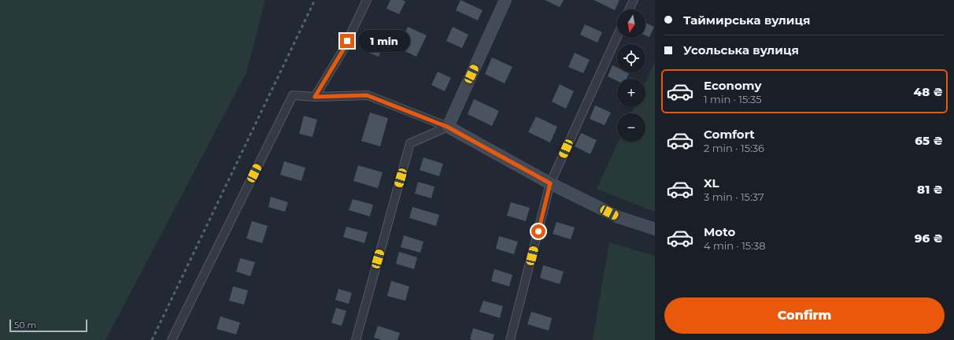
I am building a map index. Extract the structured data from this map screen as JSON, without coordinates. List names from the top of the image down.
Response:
{
  "scale_bar": "50 m",
  "north": "bottom",
  "page": {
    "banner": ["Таймирська вулиця", "Усольська вулиця"],
    "map_buttons": ["+", "−"],
    "bubble": "1 min",
    "list": [
      {
        "name": "Economy",
        "note": "1 min · 15:35",
        "value": "48 ₴"
      },
      {
        "name": "Comfort",
        "note": "2 min · 15:36",
        "value": "65 ₴"
      },
      {
        "name": "XL",
        "note": "3 min · 15:37",
        "value": "81 ₴"
      },
      {
        "name": "Moto",
        "note": "4 min · 15:38",
        "value": "96 ₴"
      }
    ],
    "buttons": "Confirm",
    "scale": "50 m"
  }
}
